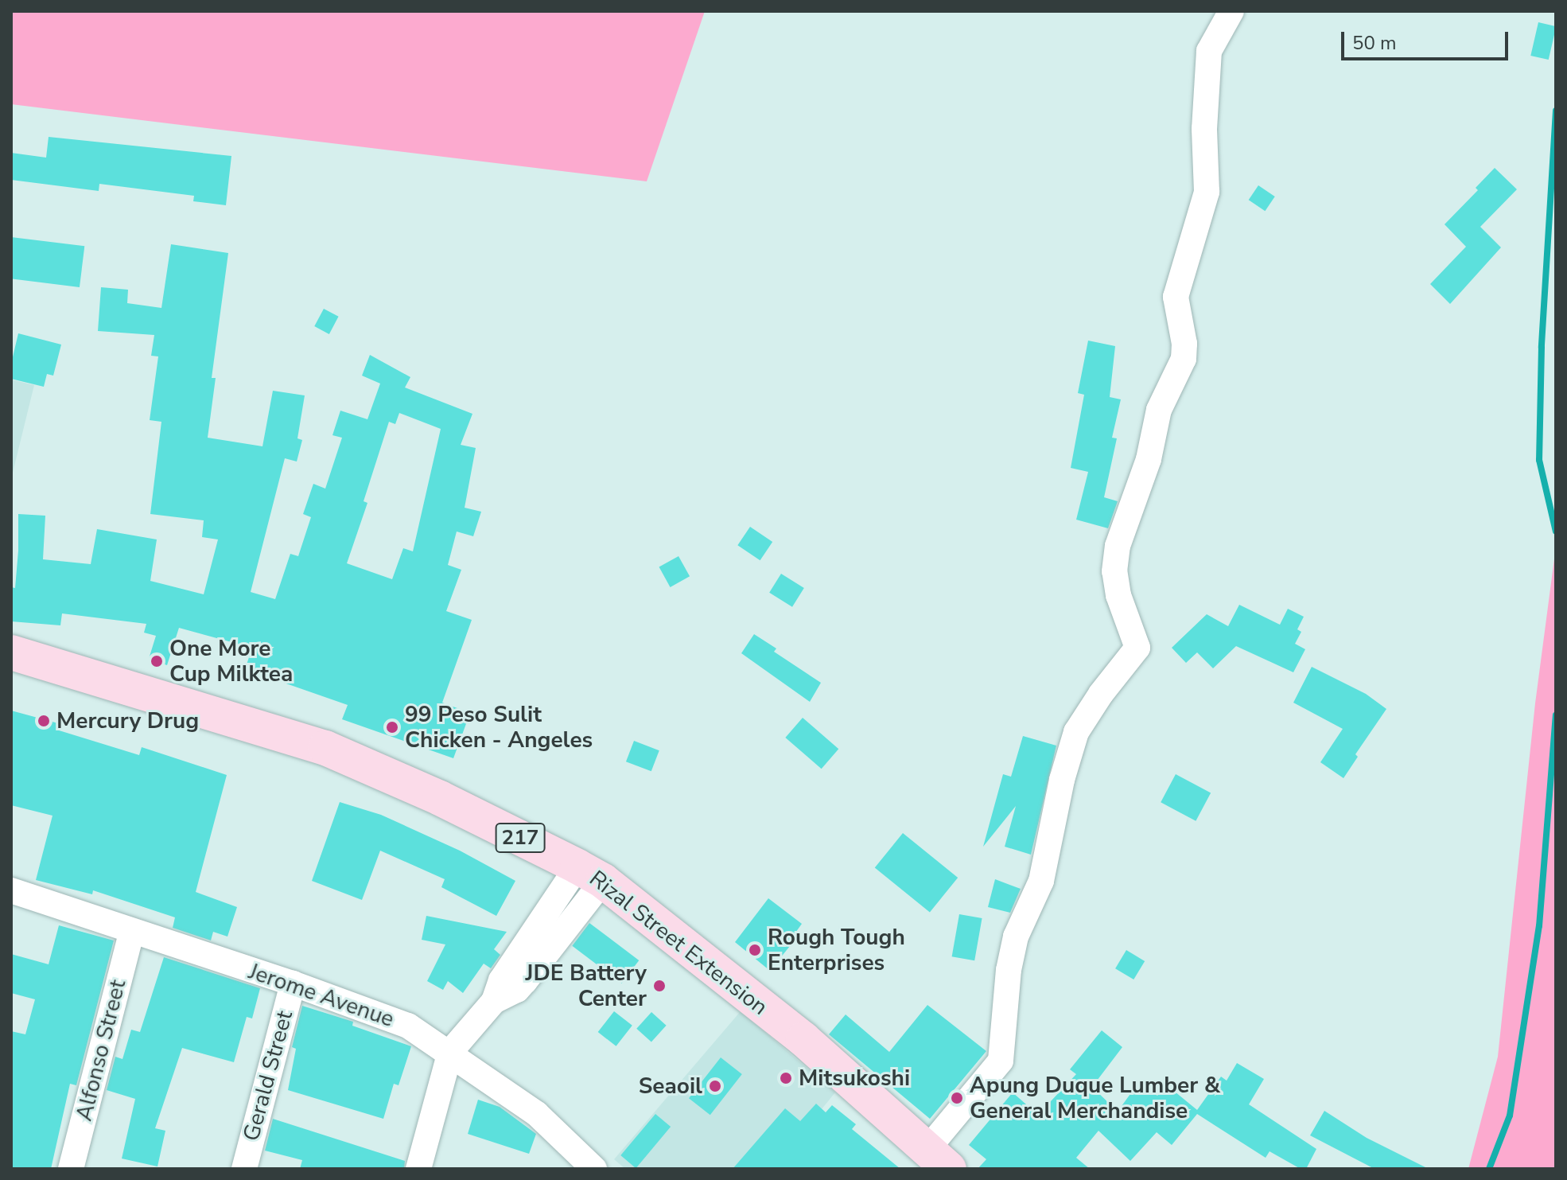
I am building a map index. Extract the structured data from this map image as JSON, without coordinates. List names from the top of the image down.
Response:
{
  "streets": {
    "main road": ["217", "Rizal Street Extension"],
    "street": ["Jerome Avenue", "Alfonso Street", "Gerald Street"]
  },
  "crossings": [
    ["Jerome Avenue", "Alfonso Street"],
    ["Jerome Avenue", "Gerald Street"]
  ],
  "places": [
    "One More Cup Milktea",
    "Mercury Drug",
    "99 Peso Sulit Chicken - Angeles",
    "Rough Tough Enterprises",
    "JDE Battery Center",
    "Mitsukoshi",
    "Seaoil",
    "Apung Duque Lumber & General Merchandise"
  ],
  "scale_bar": "50 m"
}
